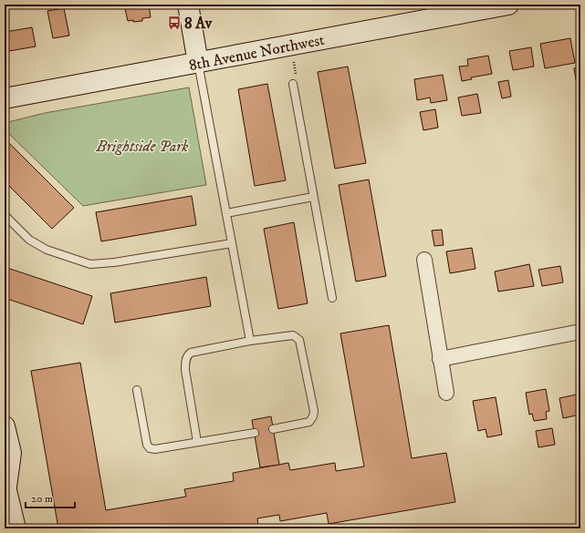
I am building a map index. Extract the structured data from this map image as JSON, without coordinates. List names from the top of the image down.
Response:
{
  "streets": {
    "street": ["8th Avenue Northwest"]
  },
  "parks": ["Brightside Park"],
  "places": {
    "bus stop": ["8 Av"]
  },
  "scale_bar": "20 m"
}
